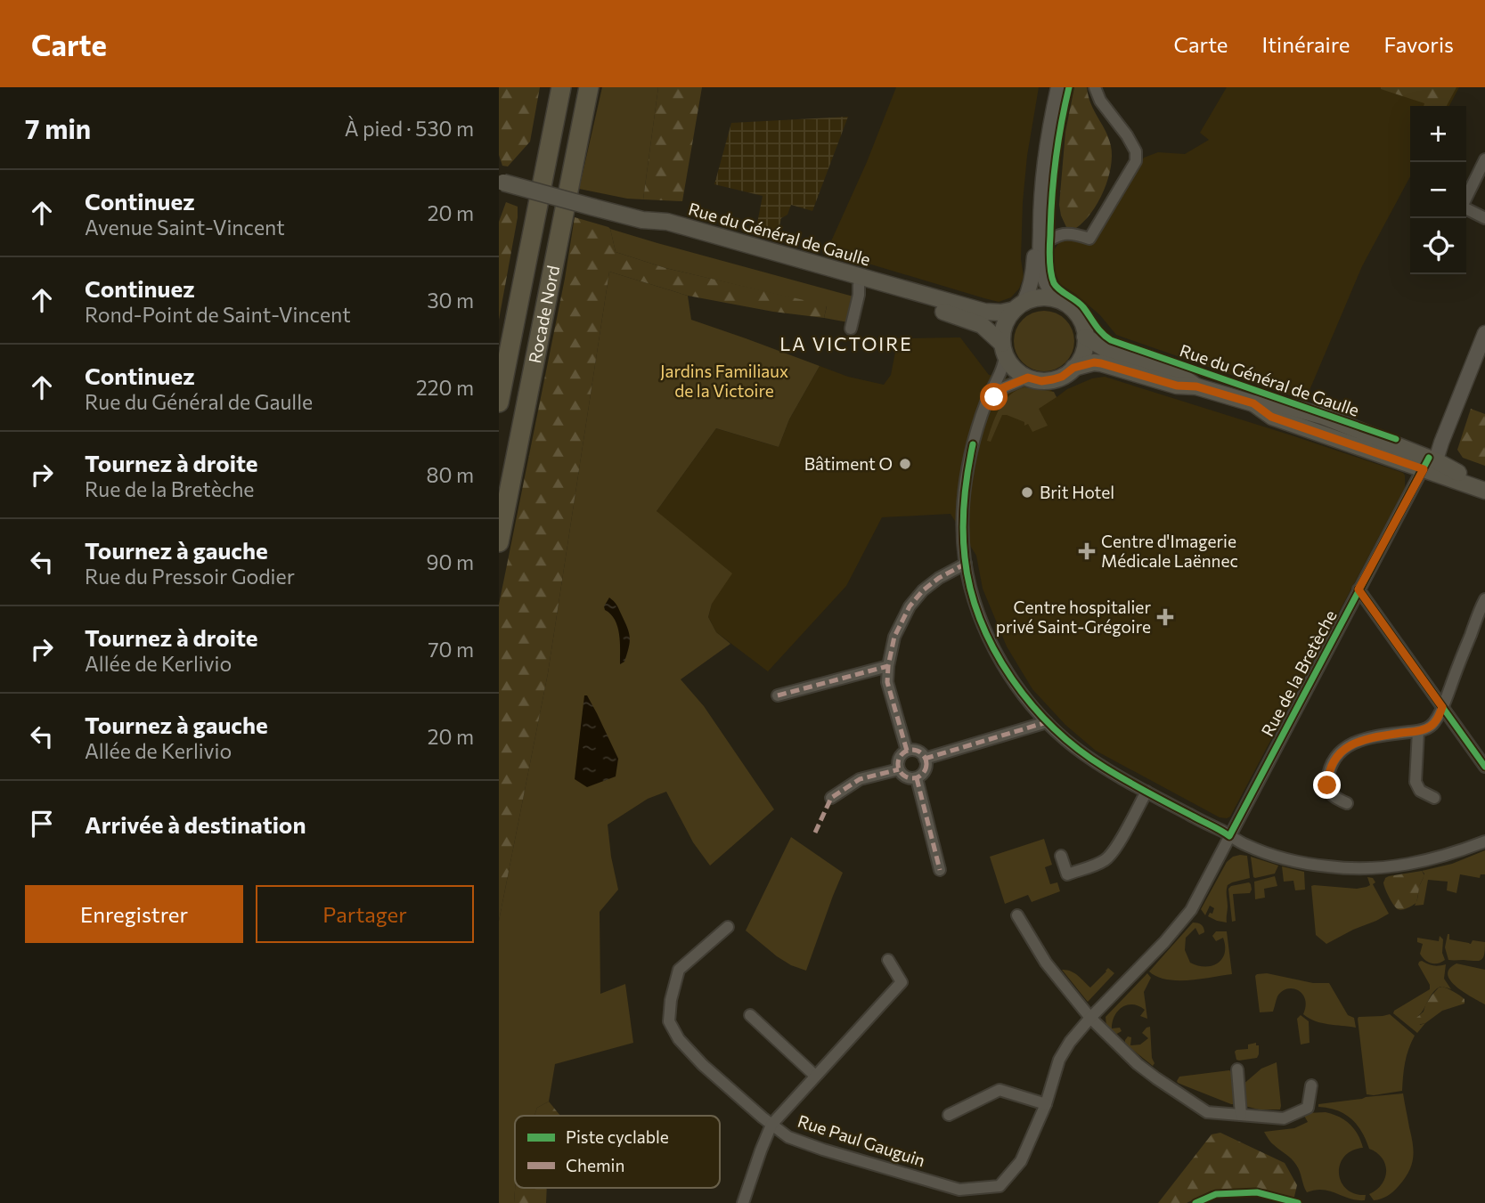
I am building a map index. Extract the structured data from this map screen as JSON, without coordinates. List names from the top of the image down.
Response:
{
  "streets": {
    "highway": ["Rocade Nord"],
    "main road": ["Rue du Général de Gaulle"],
    "street": ["Rue de la Bretèche", "Rue Paul Gauguin"]
  },
  "crossings": [
    ["Rue du Général de Gaulle", "Rue de la Bretèche"],
    ["Rue de la Bretèche", "Rue Paul Gauguin"]
  ],
  "districts": ["LA VICTOIRE"],
  "parks": ["Jardins Familiaux de la Victoire"],
  "places": {
    "other": ["Bâtiment O", "Brit Hotel"],
    "health": ["Centre d'Imagerie Médicale Laënnec", "Centre hospitalier privé Saint-Grégoire"]
  },
  "legend": ["Piste cyclable", "Chemin"],
  "page": {
    "header": "Carte",
    "nav": ["Carte", "Itinéraire", "Favoris"],
    "heading": ["7 min", "À pied · 530 m"],
    "map_buttons": ["+", "−"],
    "list": [
      ["Continuez", "Avenue Saint-Vincent", "20 m"],
      ["Continuez", "Rond-Point de Saint-Vincent", "30 m"],
      ["Continuez", "Rue du Général de Gaulle", "220 m"],
      ["Tournez à droite", "Rue de la Bretèche", "80 m"],
      ["Tournez à gauche", "Rue du Pressoir Godier", "90 m"],
      ["Tournez à droite", "Allée de Kerlivio", "70 m"],
      ["Tournez à gauche", "Allée de Kerlivio", "20 m"],
      "Arrivée à destination"
    ],
    "buttons": ["Enregistrer", "Partager"]
  }
}
